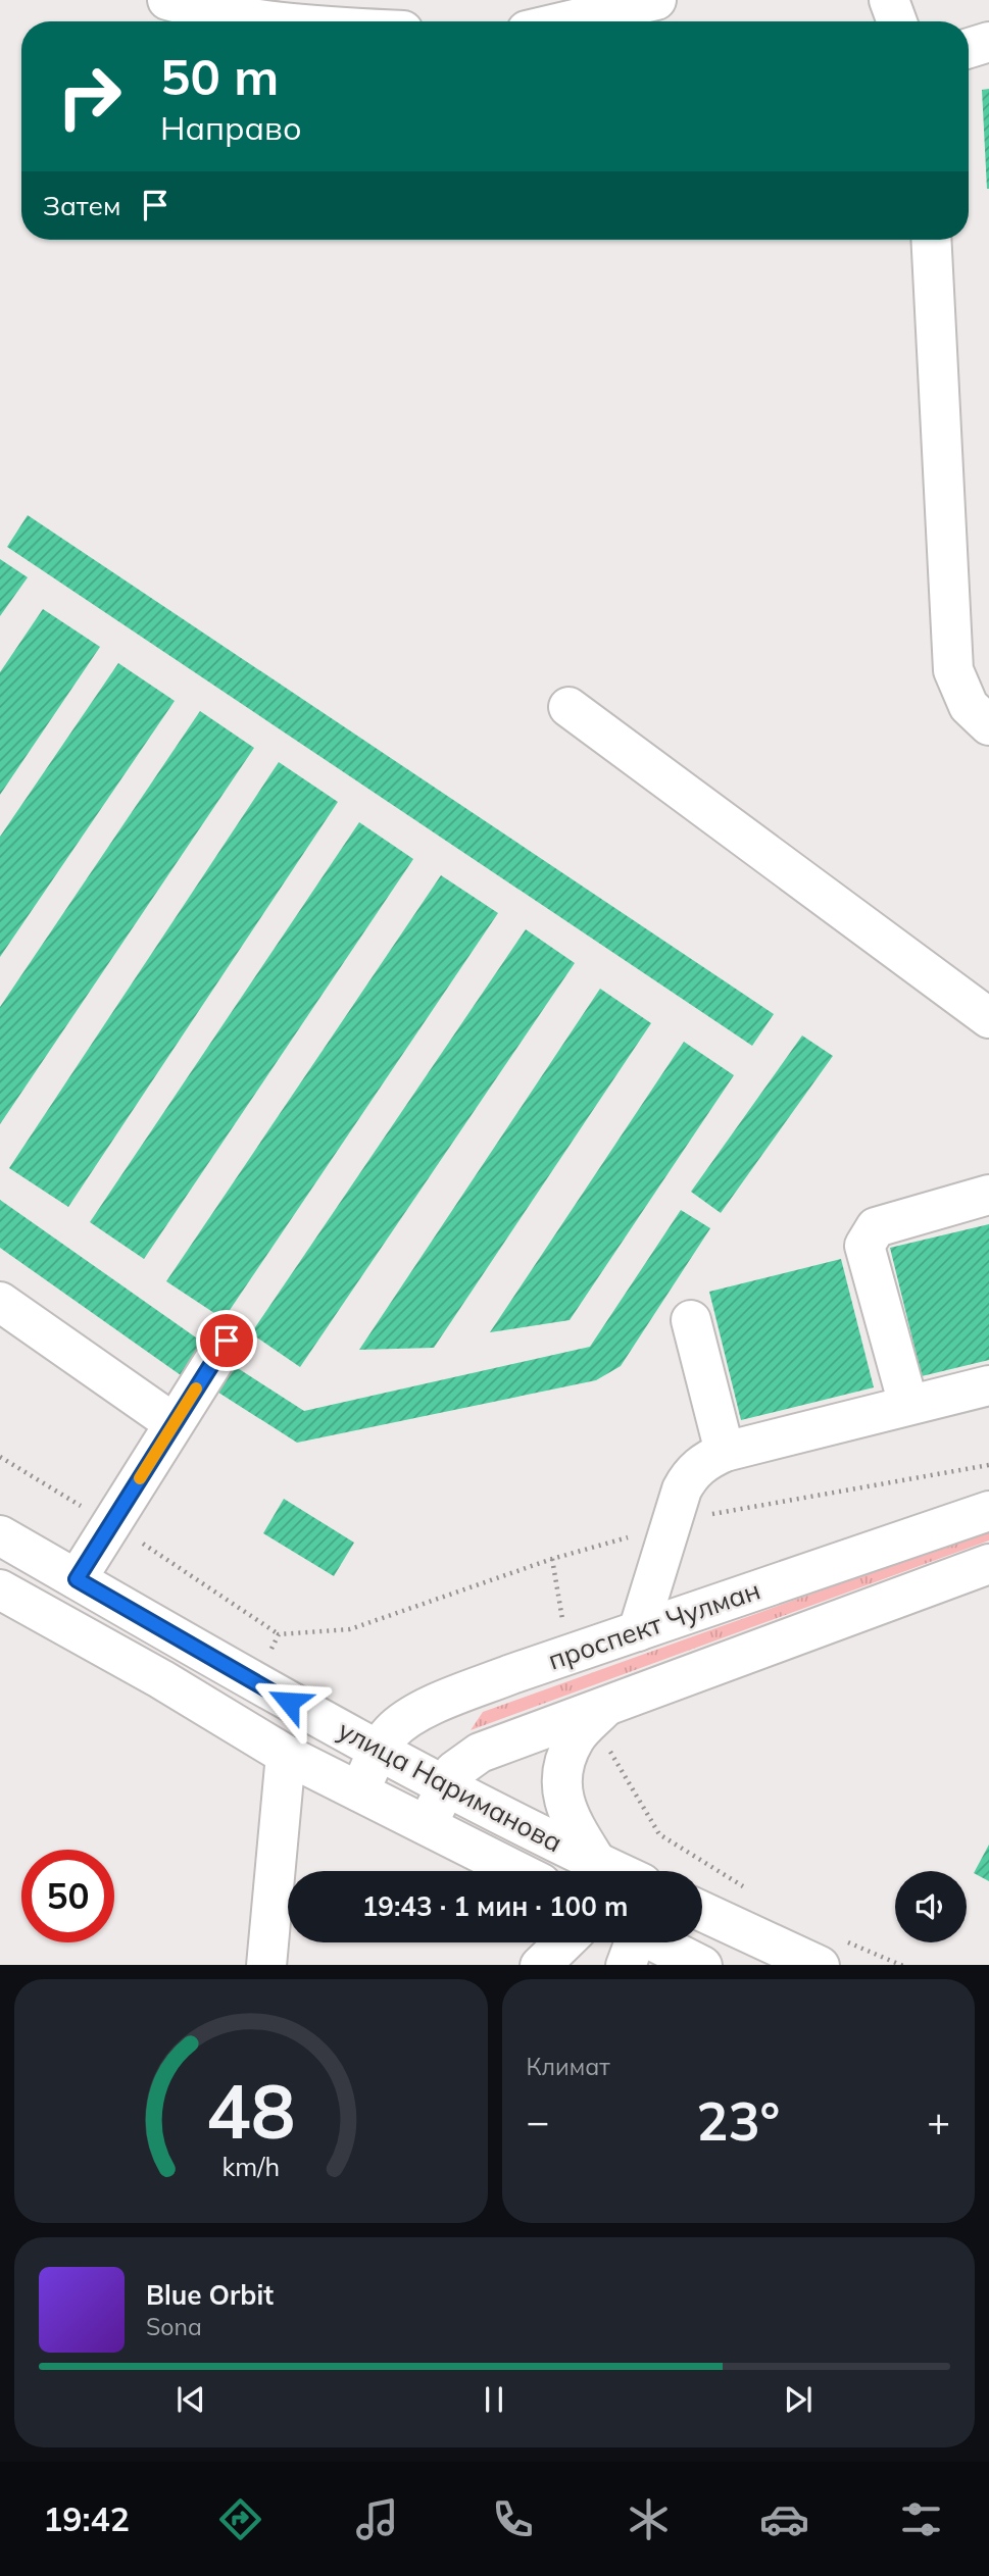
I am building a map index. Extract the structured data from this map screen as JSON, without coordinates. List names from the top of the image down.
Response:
{
  "streets": {
    "main road": ["проспект Чулман", "улица Нариманова"]
  },
  "crossings": [
    ["проспект Чулман", "улица Нариманова"]
  ],
  "page": {
    "turn": ["50 m", "Направо"],
    "then": "Затем",
    "limit": "50",
    "trip": "19:43 · 1 мин · 100 m",
    "tile": "Климат",
    "heat": ["−", "23°", "+"],
    "song": ["Blue Orbit", "Sona"],
    "tabs": "19:42",
    "gauge": ["48", "km/h"]
  }
}
